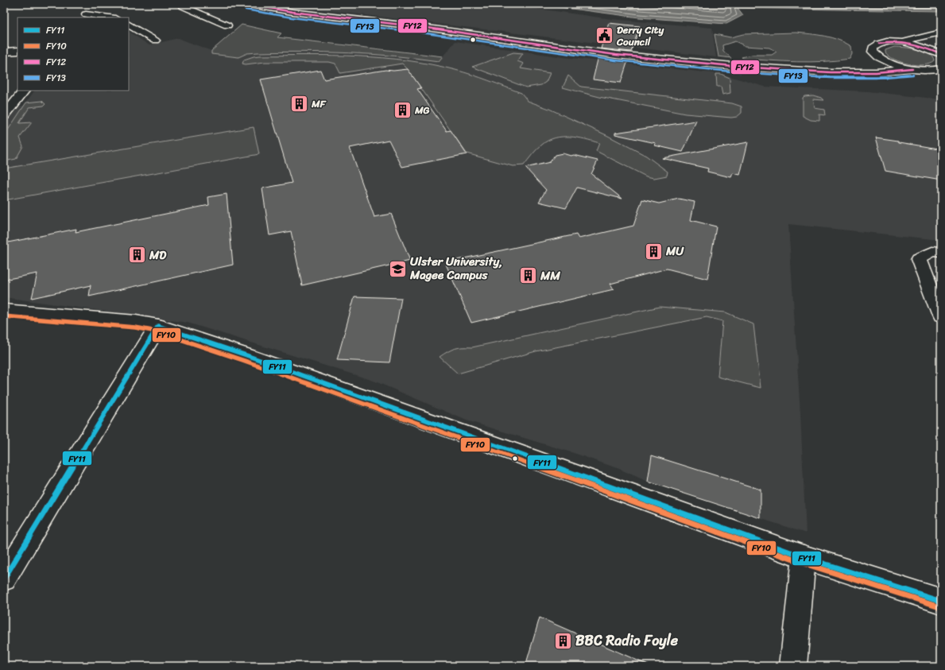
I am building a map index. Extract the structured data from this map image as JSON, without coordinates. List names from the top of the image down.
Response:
{
  "places": {
    "public building": ["Derry City Council"],
    "building": [
      "MF",
      "MG",
      "MU",
      "MD",
      "MM",
      "BBC Radio Foyle"
    ],
    "school or university": ["Ulster University, Magee Campus"]
  },
  "lines": [
    "transit line FY12",
    "transit line FY13",
    "transit line FY10",
    "transit line FY11"
  ],
  "legend": [
    "FY11",
    "FY10",
    "FY12",
    "FY13"
  ]
}
